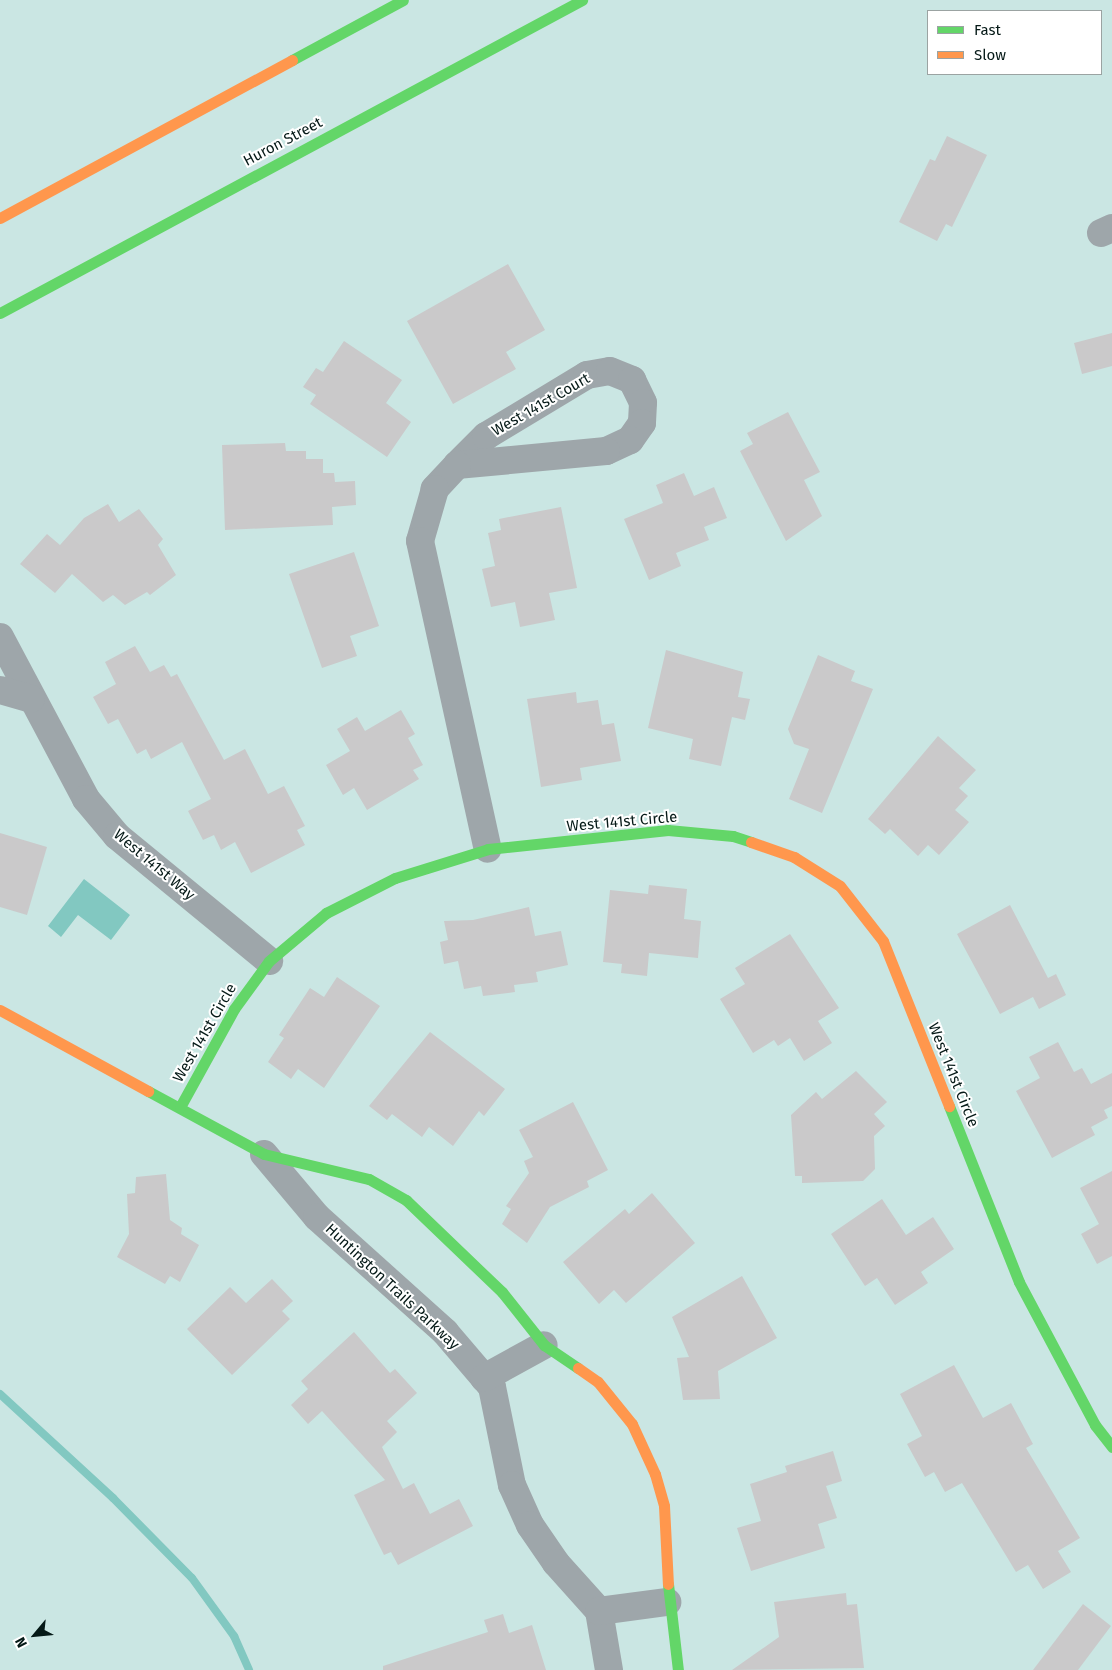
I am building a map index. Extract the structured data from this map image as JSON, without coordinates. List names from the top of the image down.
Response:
{
  "streets": {
    "street": [
      "Huron Street",
      "West 141st Court",
      "West 141st Circle",
      "West 141st Way",
      "Huntington Trails Parkway"
    ]
  },
  "crossings": [
    ["West 141st Court", "West 141st Circle"],
    ["West 141st Circle", "West 141st Way"],
    ["West 141st Circle", "Huntington Trails Parkway"]
  ],
  "legend": ["Fast", "Slow"],
  "north": "bottom left"
}
